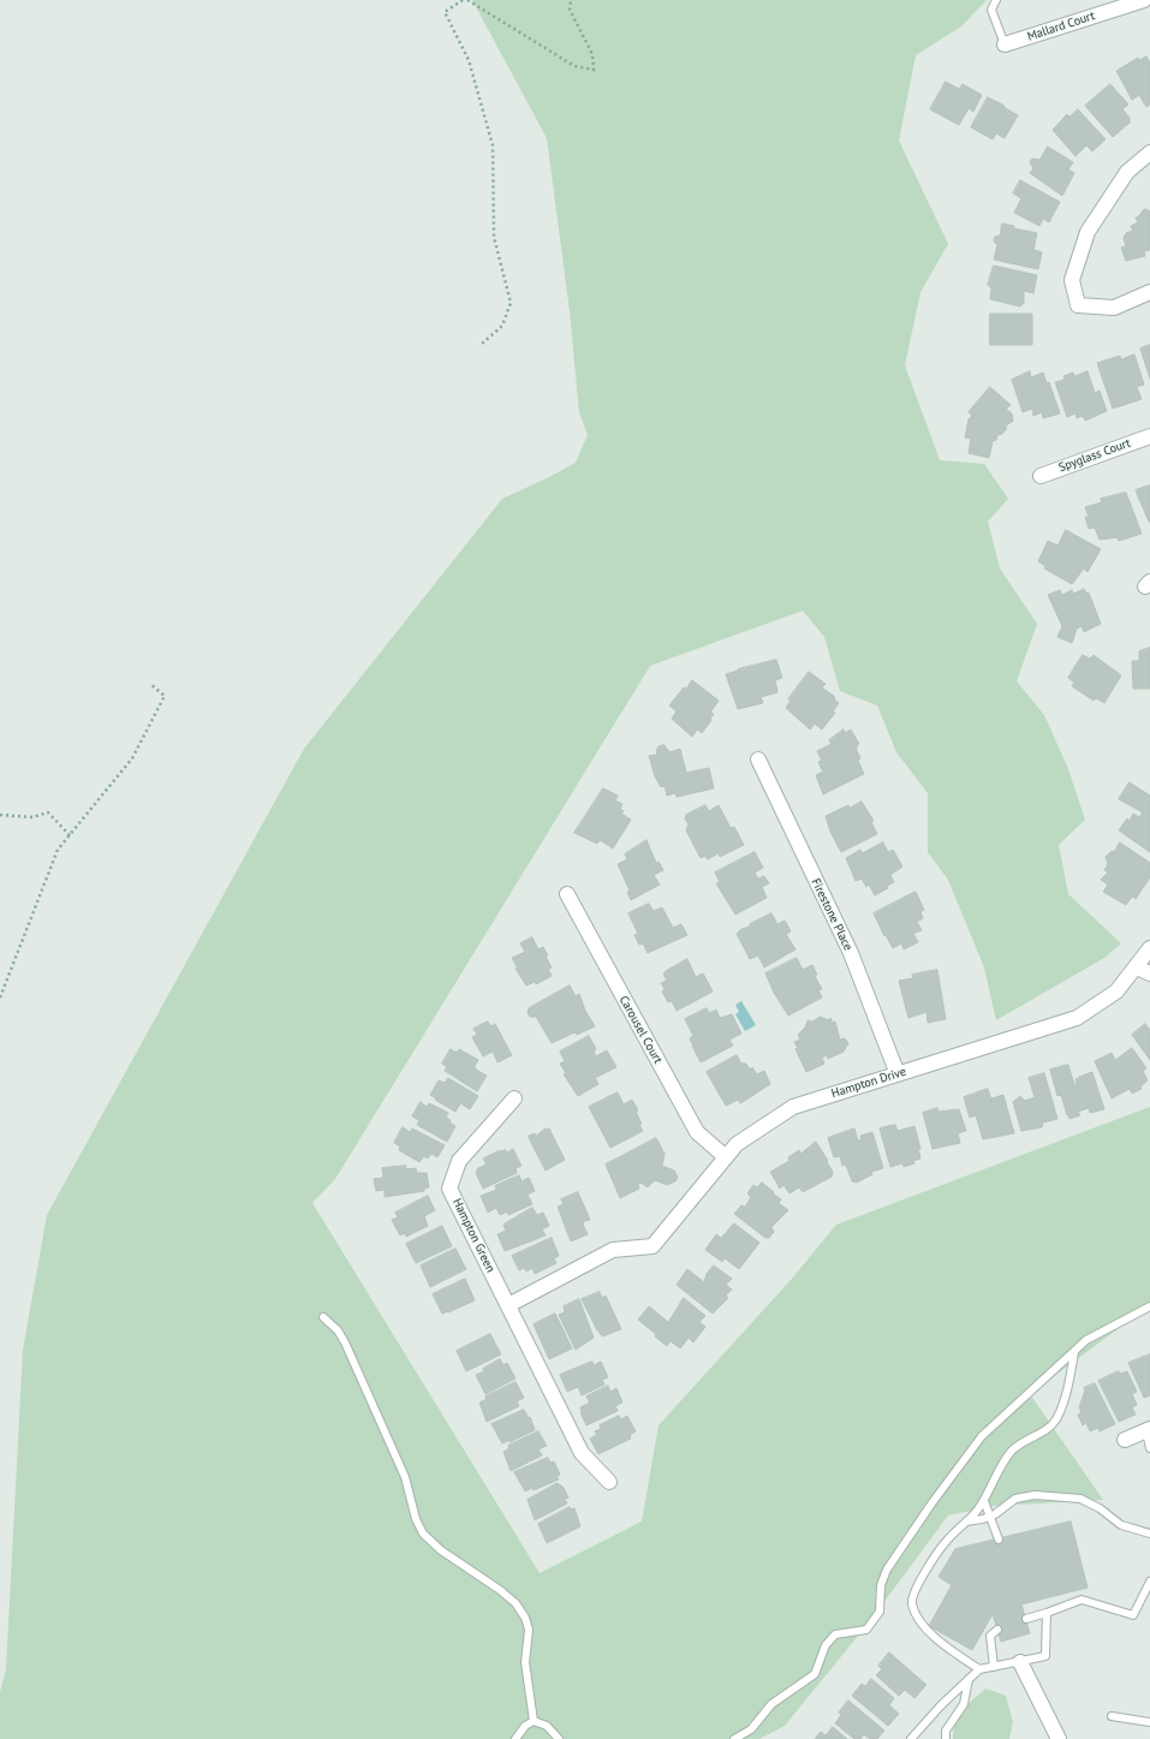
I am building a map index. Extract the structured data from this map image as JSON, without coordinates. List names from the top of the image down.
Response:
{
  "streets": {
    "street": [
      "Mallard Court",
      "Spyglass Court",
      "Firestone Place",
      "Carousel Court",
      "Hampton Drive",
      "Hampton Green"
    ]
  },
  "crossings": [
    ["Firestone Place", "Hampton Drive"],
    ["Carousel Court", "Hampton Drive"],
    ["Hampton Drive", "Hampton Green"]
  ]
}
